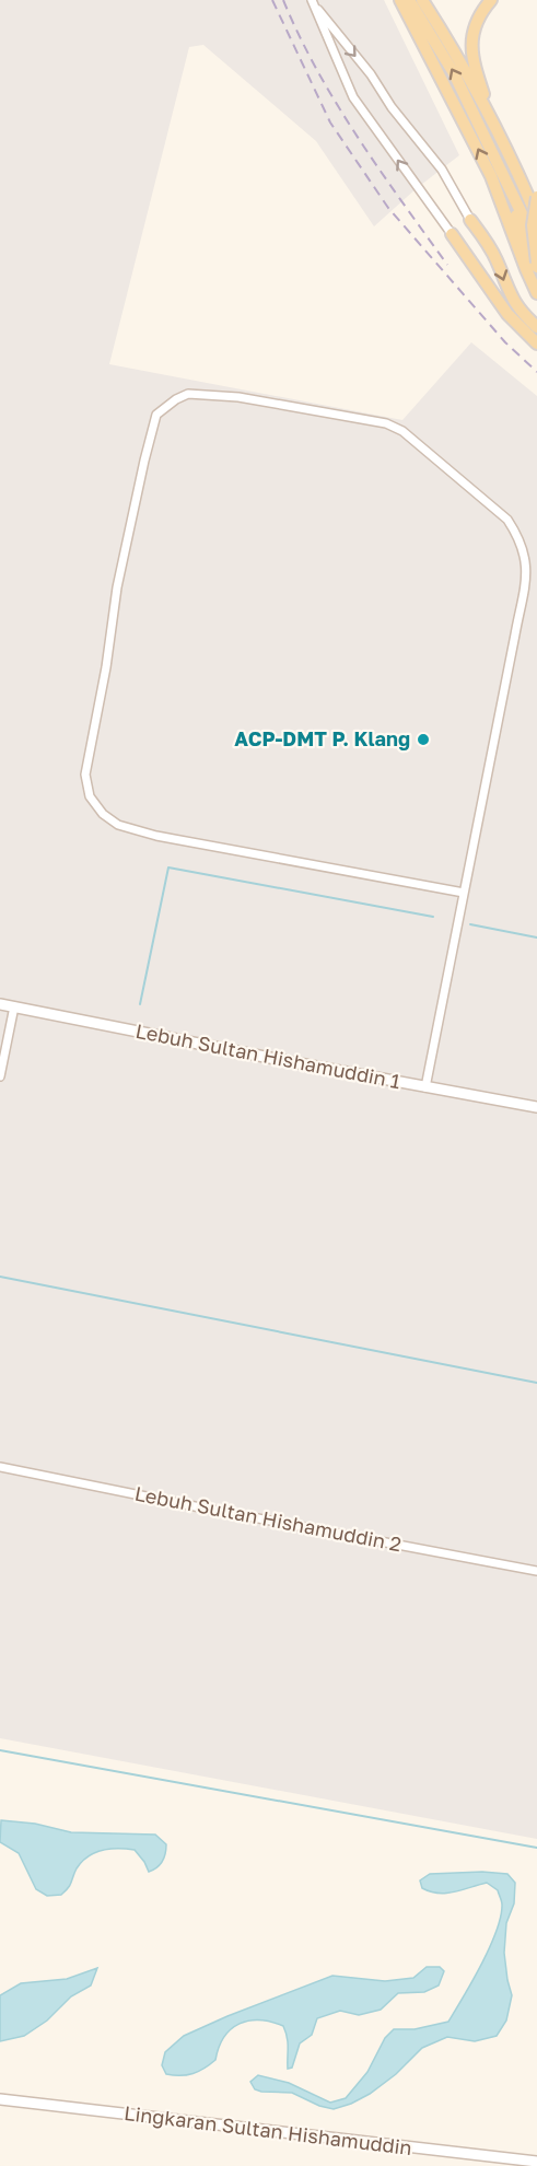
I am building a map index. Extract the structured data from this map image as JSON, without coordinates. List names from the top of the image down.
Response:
{
  "streets": {
    "street": ["Lebuh Sultan Hishamuddin 1", "Lebuh Sultan Hishamuddin 2", "Lingkaran Sultan Hishamuddin"]
  },
  "places": ["ACP-DMT P. Klang"]
}
